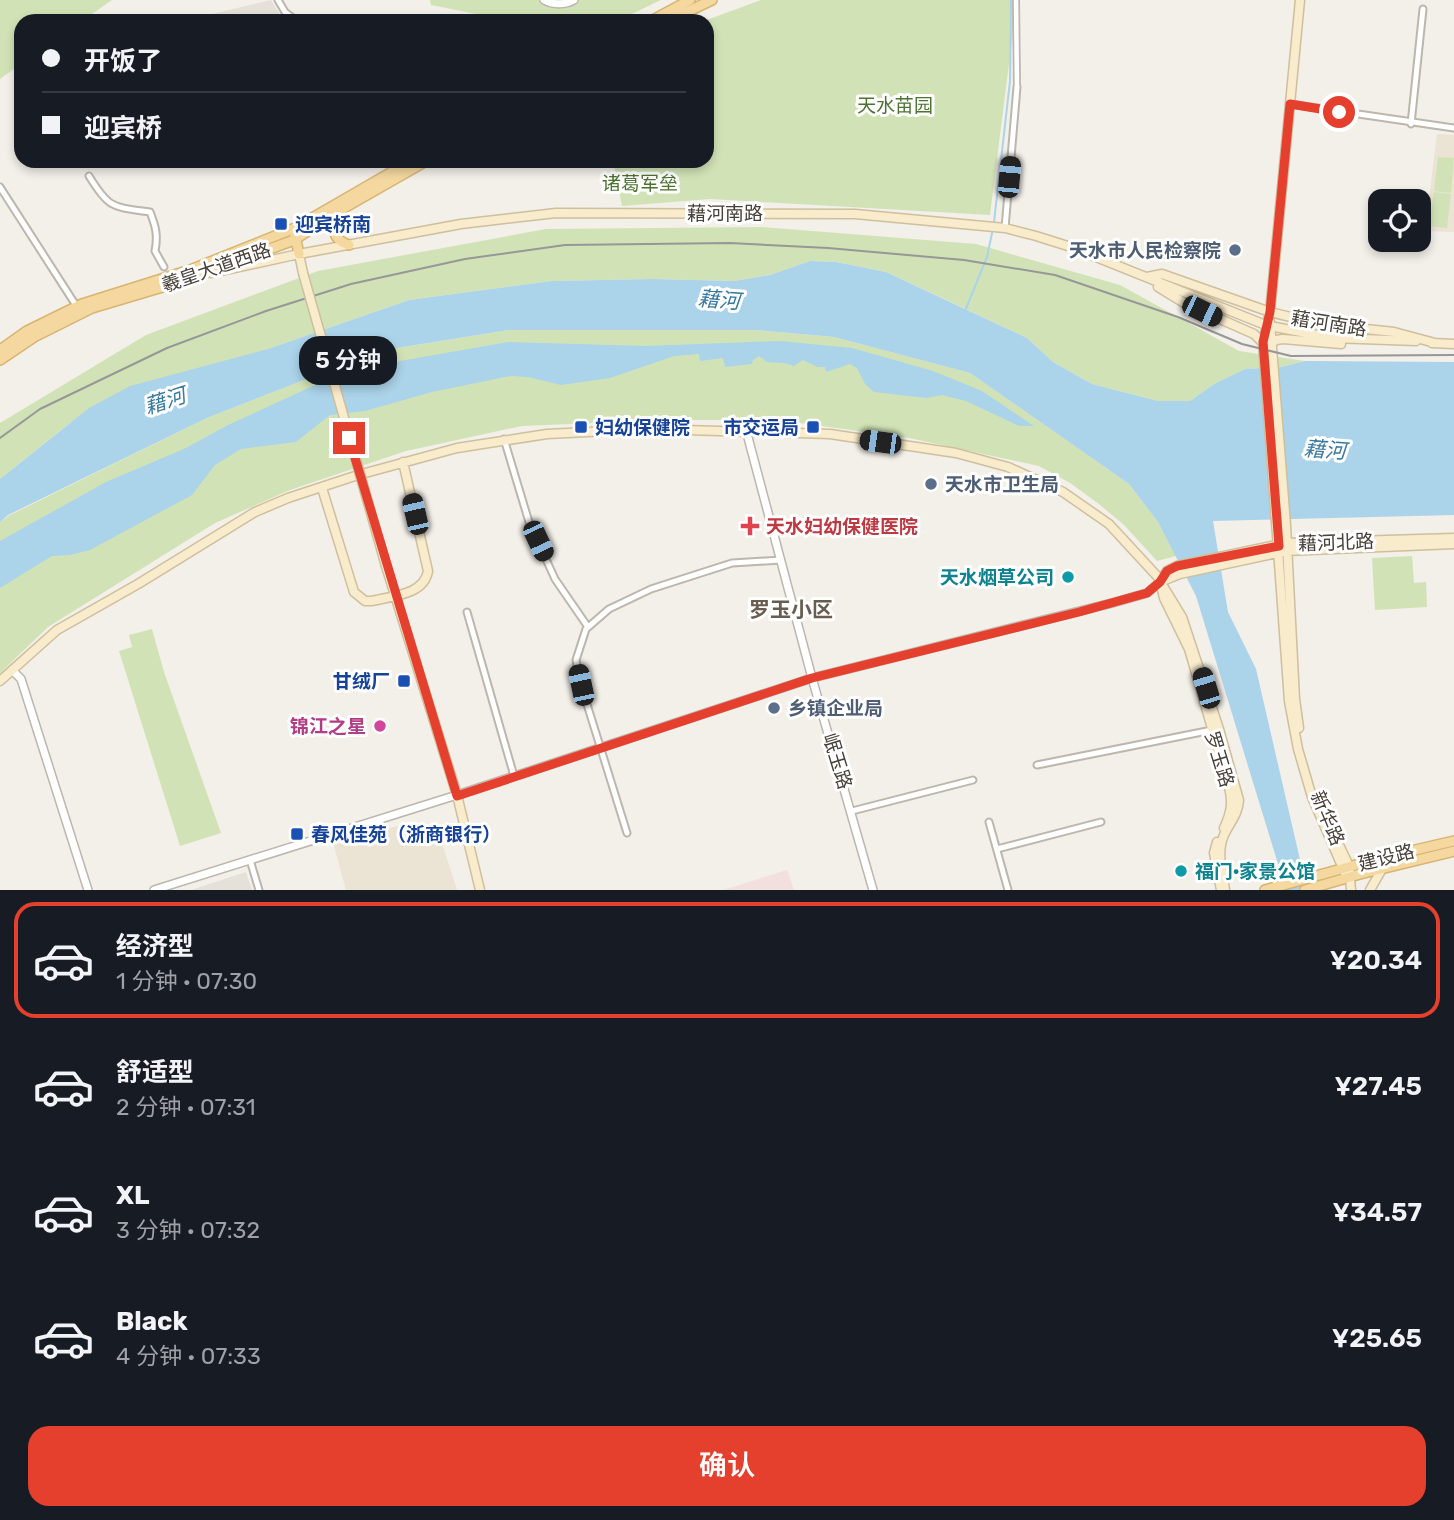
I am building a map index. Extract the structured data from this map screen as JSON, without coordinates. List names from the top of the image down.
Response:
{
  "streets": {
    "main road": [
      "藉河南路",
      "羲皇大道西路",
      "藉河北路",
      "罗玉路",
      "新华路",
      "建设路"
    ],
    "street": ["岷玉路"]
  },
  "crossings": [
    ["藉河南路", "羲皇大道西路"],
    ["藉河南路", "新华路"],
    ["藉河北路", "罗玉路"],
    ["藉河北路", "新华路"],
    ["新华路", "建设路"]
  ],
  "districts": ["罗玉小区"],
  "water": ["藉河"],
  "parks": ["天水苗园", "诸葛军垒"],
  "places": {
    "transit": [
      "迎宾桥南",
      "妇幼保健院",
      "市交运局",
      "甘绒厂",
      "春风佳苑（浙商银行）"
    ],
    "other": [
      "天水市人民检察院",
      "天水市卫生局",
      "天水烟草公司",
      "乡镇企业局",
      "锦江之星",
      "福门·家景公馆"
    ],
    "health": ["天水妇幼保健医院"]
  },
  "page": {
    "banner": ["开饭了", "迎宾桥"],
    "bubble": "5 分钟",
    "list": [
      {
        "name": "经济型",
        "note": "1 分钟 · 07:30",
        "value": "¥20.34"
      },
      {
        "name": "舒适型",
        "note": "2 分钟 · 07:31",
        "value": "¥27.45"
      },
      {
        "name": "XL",
        "note": "3 分钟 · 07:32",
        "value": "¥34.57"
      },
      {
        "name": "Black",
        "note": "4 分钟 · 07:33",
        "value": "¥25.65"
      }
    ],
    "buttons": "确认"
  }
}
